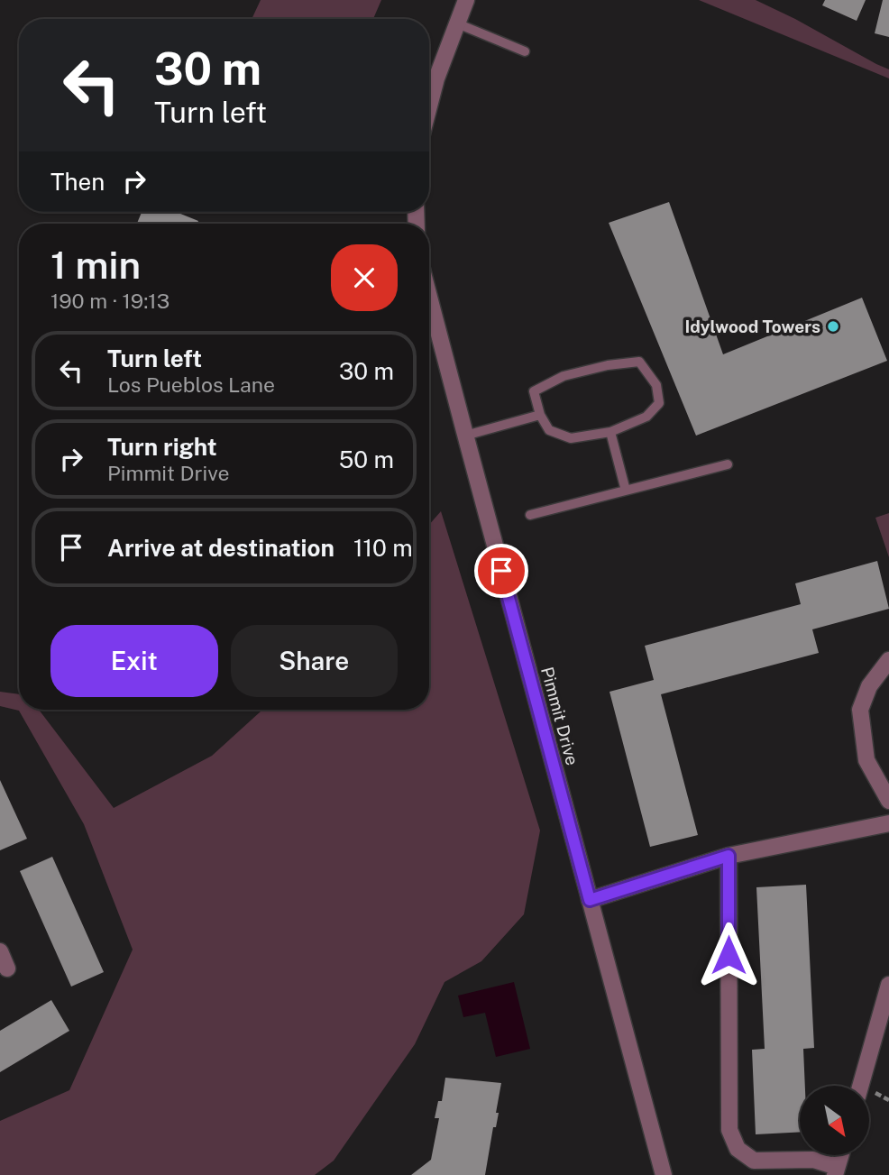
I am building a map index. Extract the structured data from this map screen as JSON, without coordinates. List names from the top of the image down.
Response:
{
  "streets": {
    "street": ["Pimmit Drive"]
  },
  "places": ["Idylwood Towers"],
  "north": "bottom right",
  "page": {
    "turn": ["30 m", "Turn left"],
    "then": "Then",
    "heading": ["1 min", "190 m · 19:13"],
    "list": [
      {
        "name": "Turn left",
        "note": "Los Pueblos Lane",
        "value": "30 m"
      },
      {
        "name": "Turn right",
        "note": "Pimmit Drive",
        "value": "50 m"
      },
      {
        "name": "Arrive at destination",
        "value": "110 m"
      }
    ],
    "buttons": ["Exit", "Share"]
  }
}
